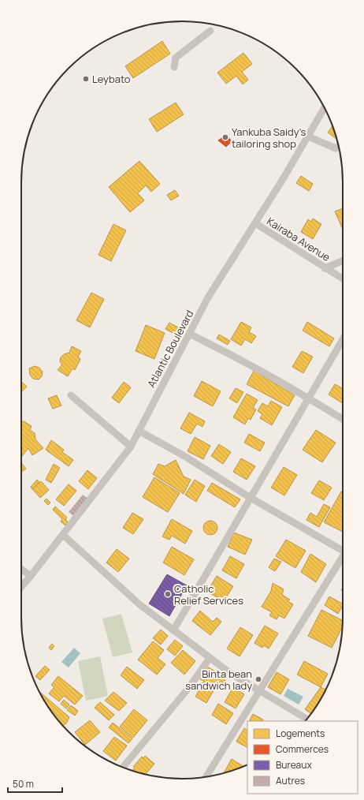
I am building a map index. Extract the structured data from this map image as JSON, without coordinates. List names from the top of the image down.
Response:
{
  "streets": {
    "street": ["Kairaba Avenue", "Atlantic Boulevard"]
  },
  "crossings": [
    ["Kairaba Avenue", "Atlantic Boulevard"]
  ],
  "places": [
    "Leybato",
    "Yankuba Saidy's tailoring shop",
    "Catholic Relief Services",
    "Binta bean sandwich lady"
  ],
  "legend": [
    "Logements",
    "Commerces",
    "Bureaux",
    "Autres"
  ],
  "scale_bar": "50 m"
}
